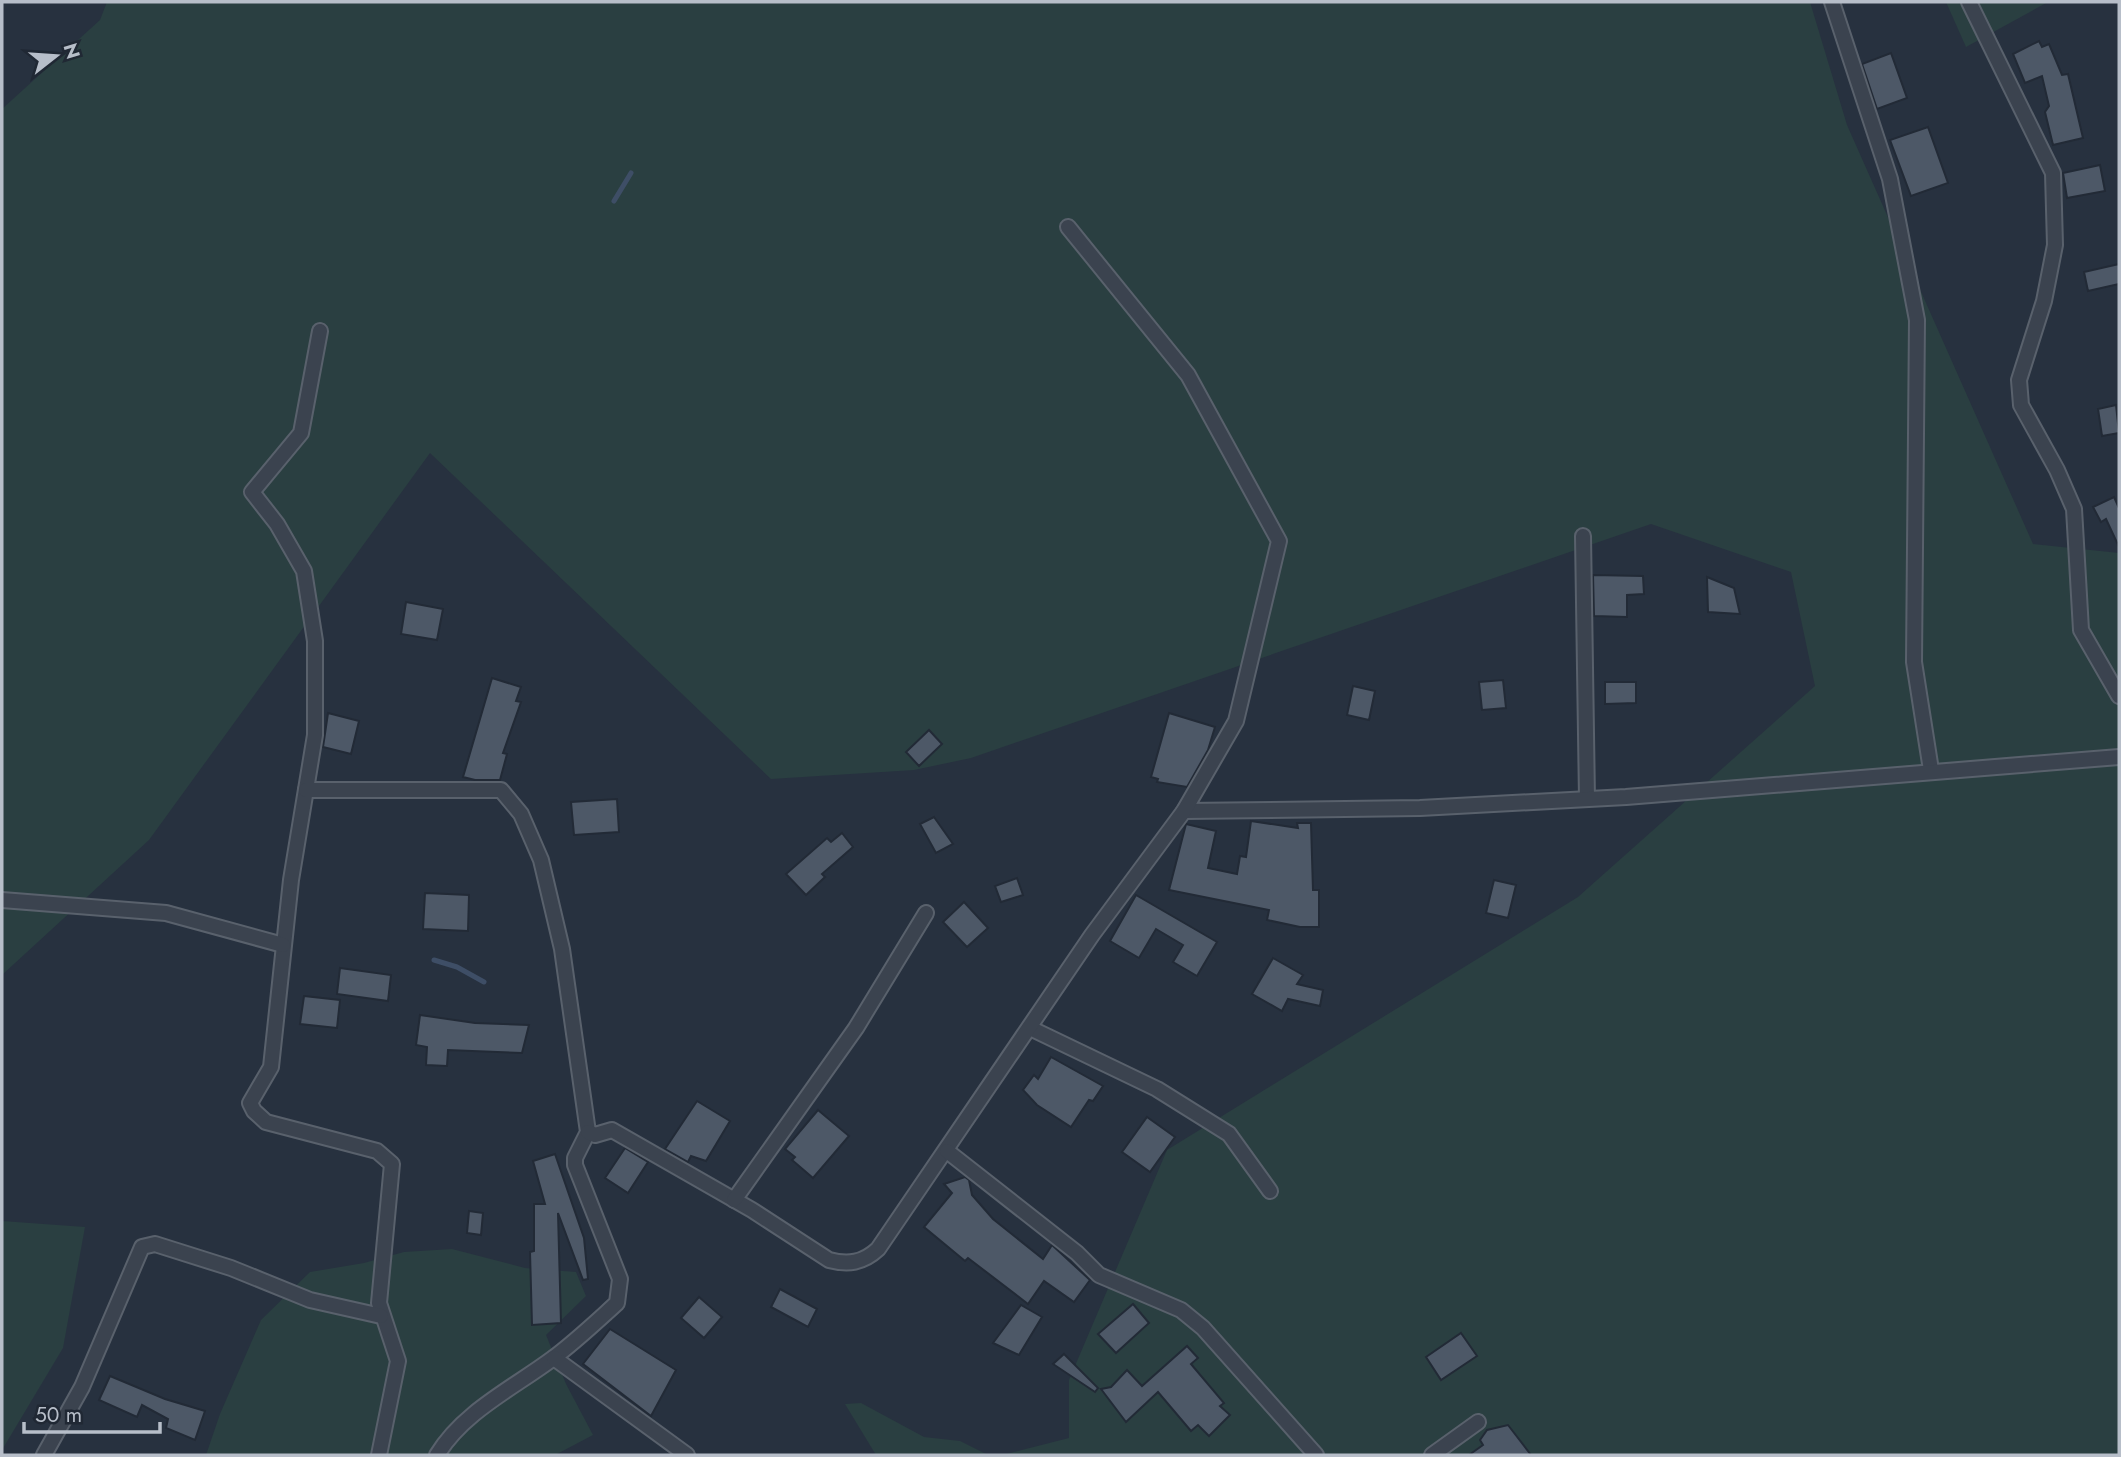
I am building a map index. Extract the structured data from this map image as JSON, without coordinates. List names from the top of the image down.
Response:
{
  "scale_bar": "50 m",
  "north": "right"
}
